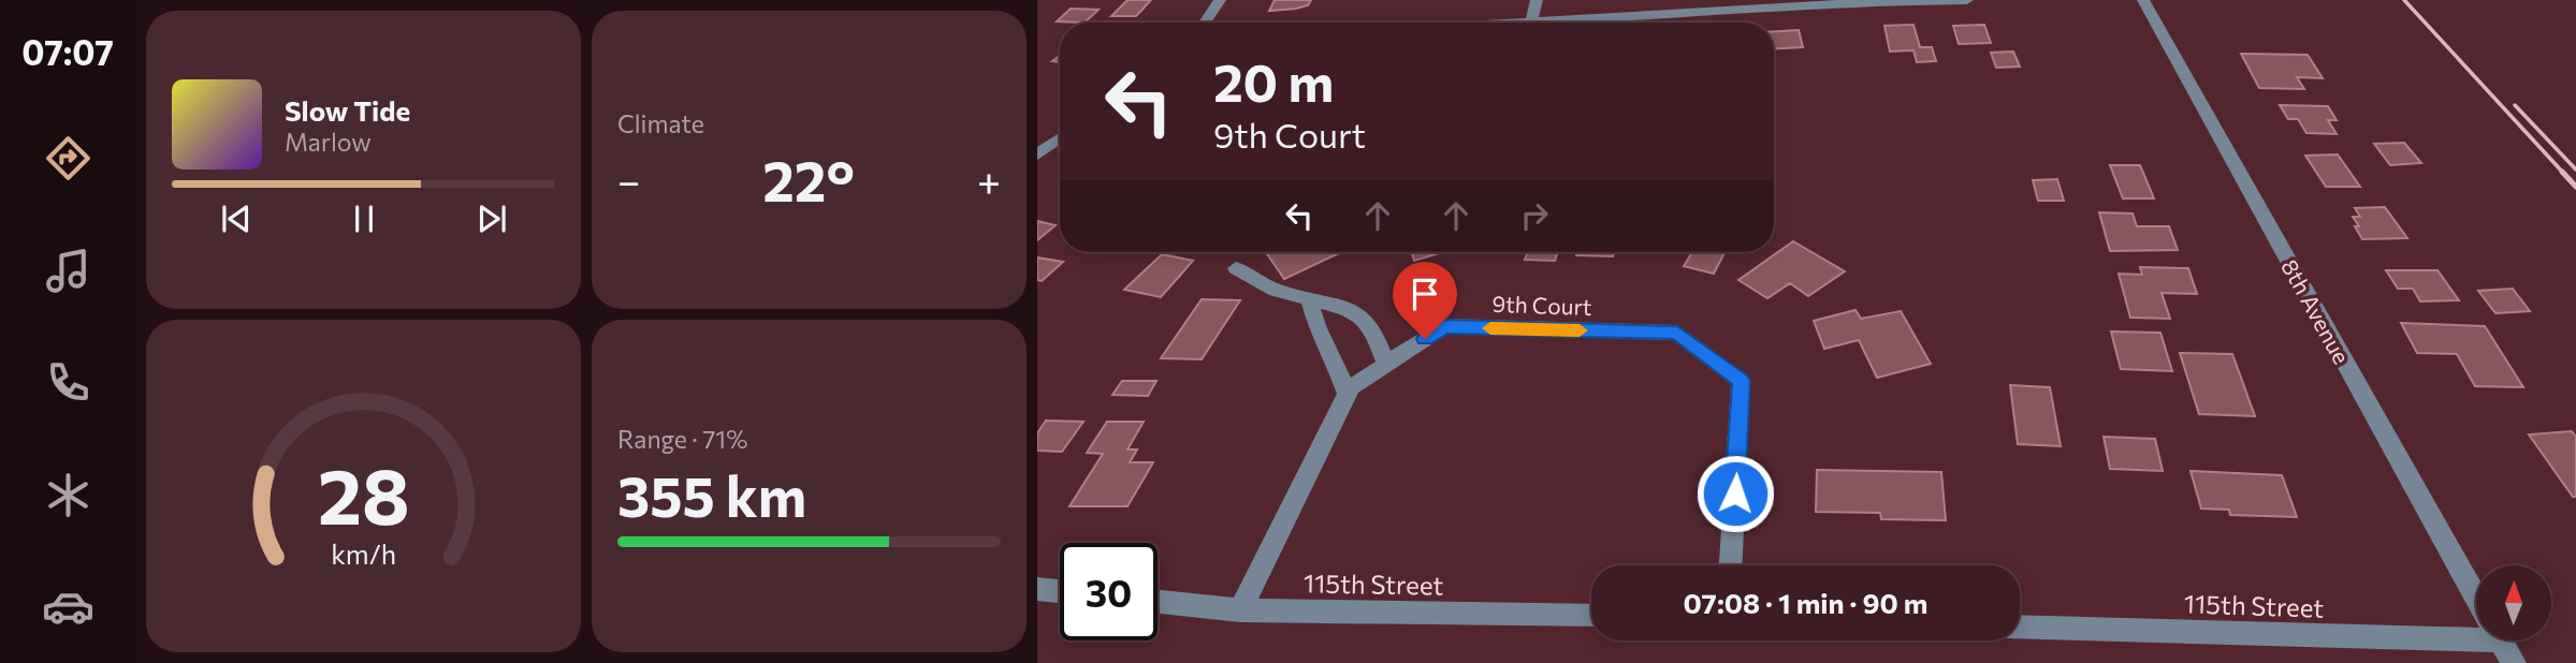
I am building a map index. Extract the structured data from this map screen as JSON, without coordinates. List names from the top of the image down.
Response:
{
  "streets": {
    "street": ["9th Court", "8th Avenue", "115th Street"]
  },
  "crossings": [
    ["9th Court", "115th Street"]
  ],
  "north": "top",
  "page": {
    "tabs": "07:07",
    "tile": [
      "Climate",
      ["Range · 71%", "355 km"]
    ],
    "turn": ["20 m", "9th Court"],
    "song": ["Slow Tide", "Marlow"],
    "heat": ["−", "22°", "+"],
    "limit": "30",
    "trip": "07:08 · 1 min · 90 m",
    "gauge": ["28", "km/h"]
  }
}
